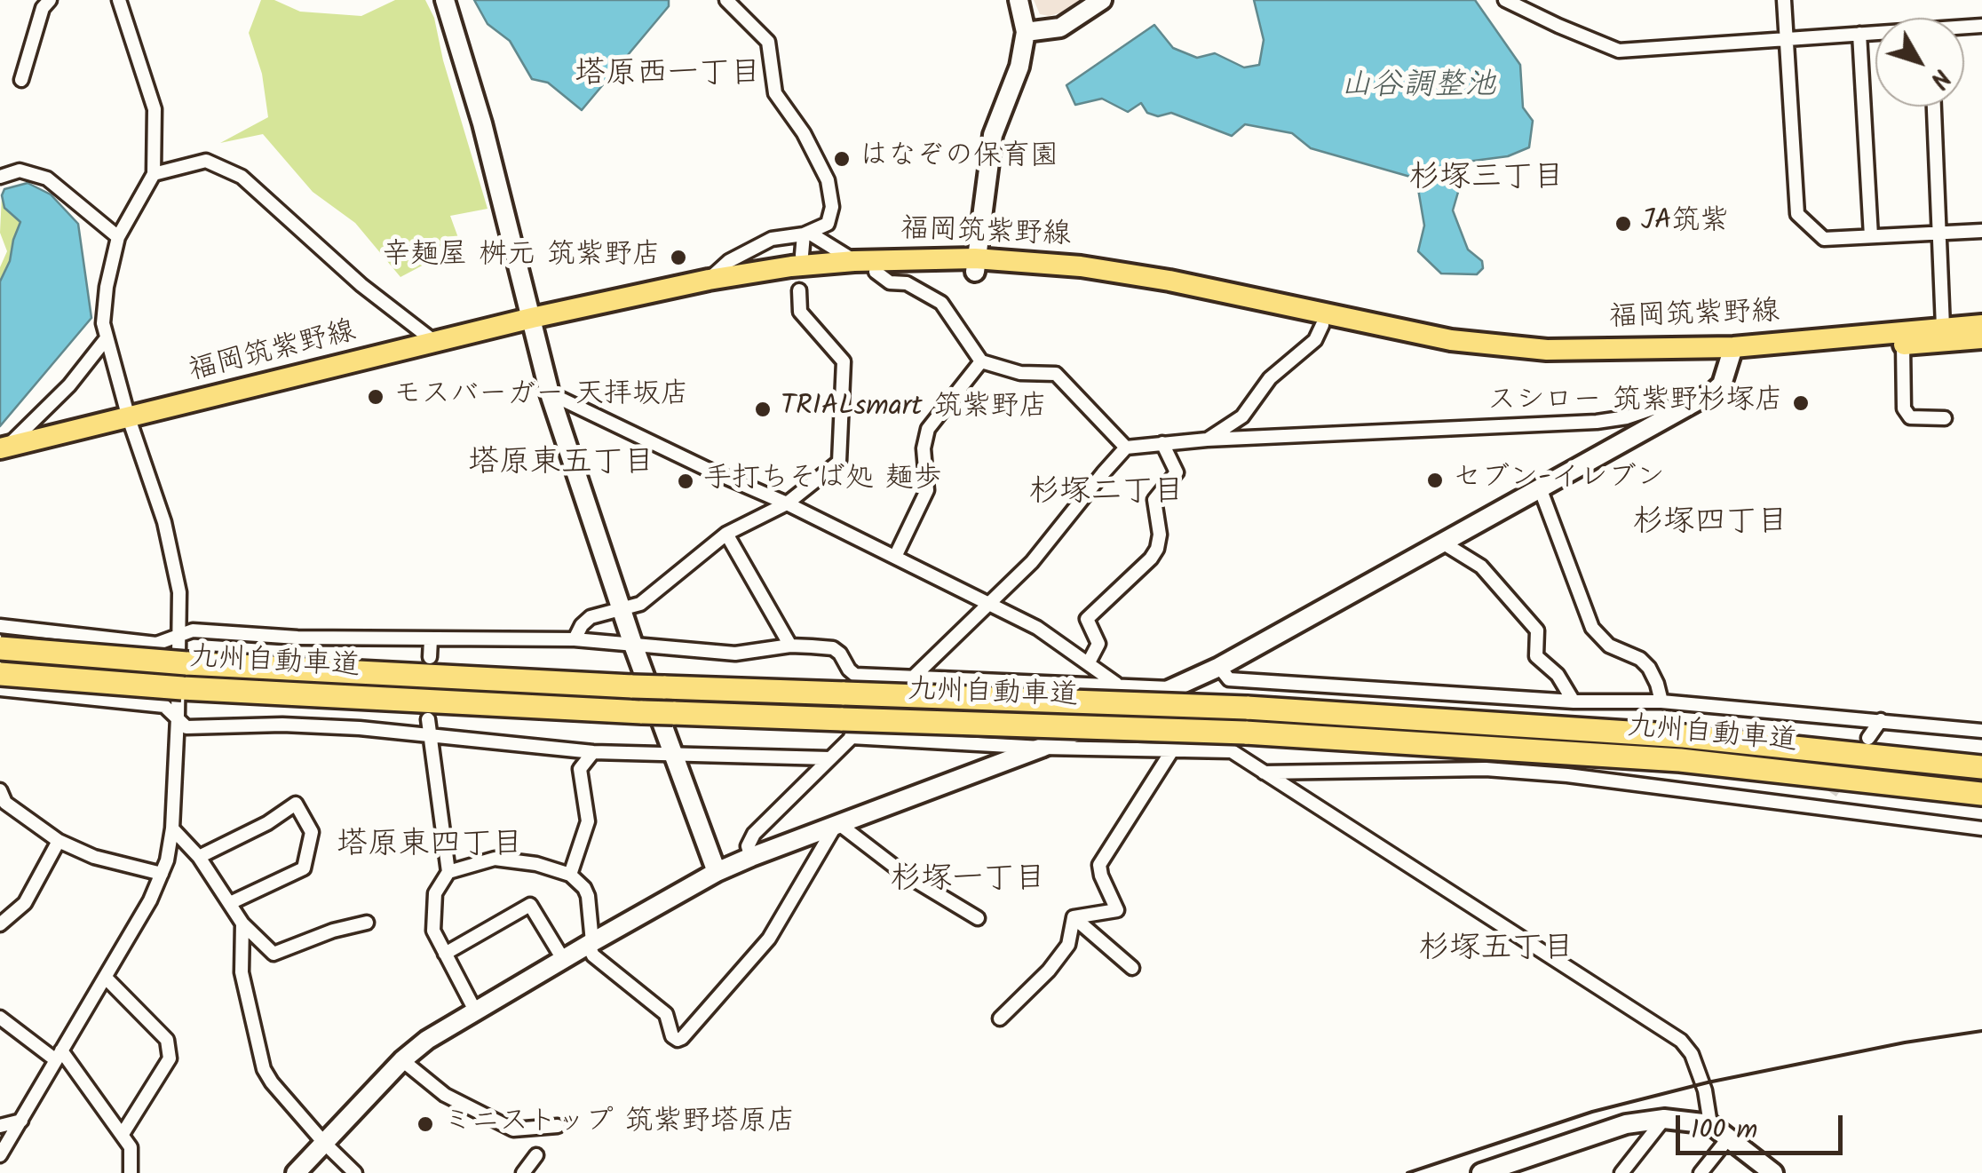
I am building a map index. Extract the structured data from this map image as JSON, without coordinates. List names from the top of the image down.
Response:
{
  "streets": {
    "highway": ["九州自動車道"],
    "main road": ["福岡筑紫野線"]
  },
  "districts": [
    "塔原西一丁目",
    "杉塚三丁目",
    "塔原東五丁目",
    "杉塚二丁目",
    "杉塚四丁目",
    "塔原東四丁目",
    "杉塚一丁目",
    "杉塚五丁目"
  ],
  "water": ["山谷調整池"],
  "places": [
    "はなぞの保育園",
    "JA筑紫",
    "辛麺屋 桝元 筑紫野店",
    "モスバーガー 天拝坂店",
    "スシロー 筑紫野杉塚店",
    "TRIALsmart 筑紫野店",
    "セブン-イレブン",
    "手打ちそば処 麺歩",
    "ミニストップ 筑紫野塔原店"
  ],
  "scale_bar": "100 m",
  "north": "bottom right"
}
